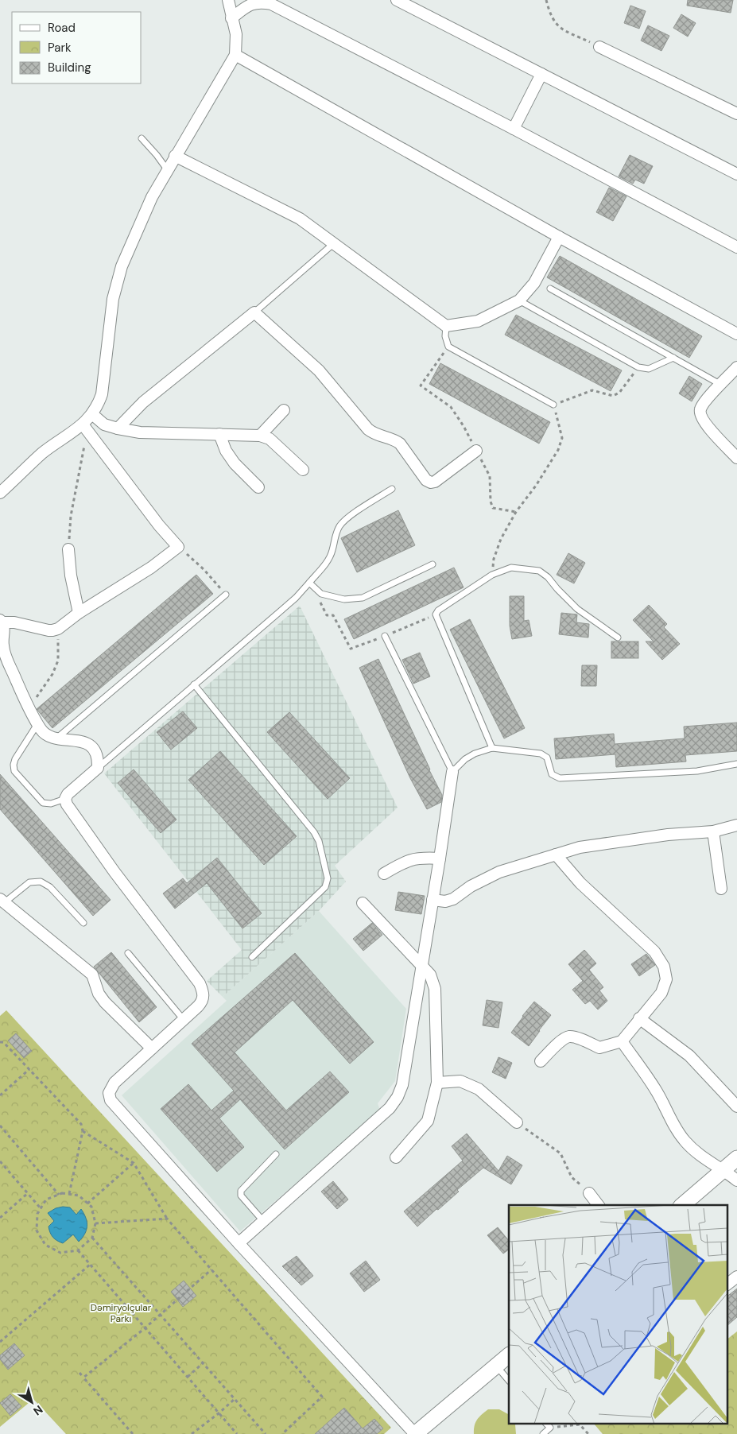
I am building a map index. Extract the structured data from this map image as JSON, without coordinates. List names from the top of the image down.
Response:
{
  "parks": ["Dəmiryolçular Parkı"],
  "legend": ["Road", "Park", "Building"],
  "north": "bottom right"
}
